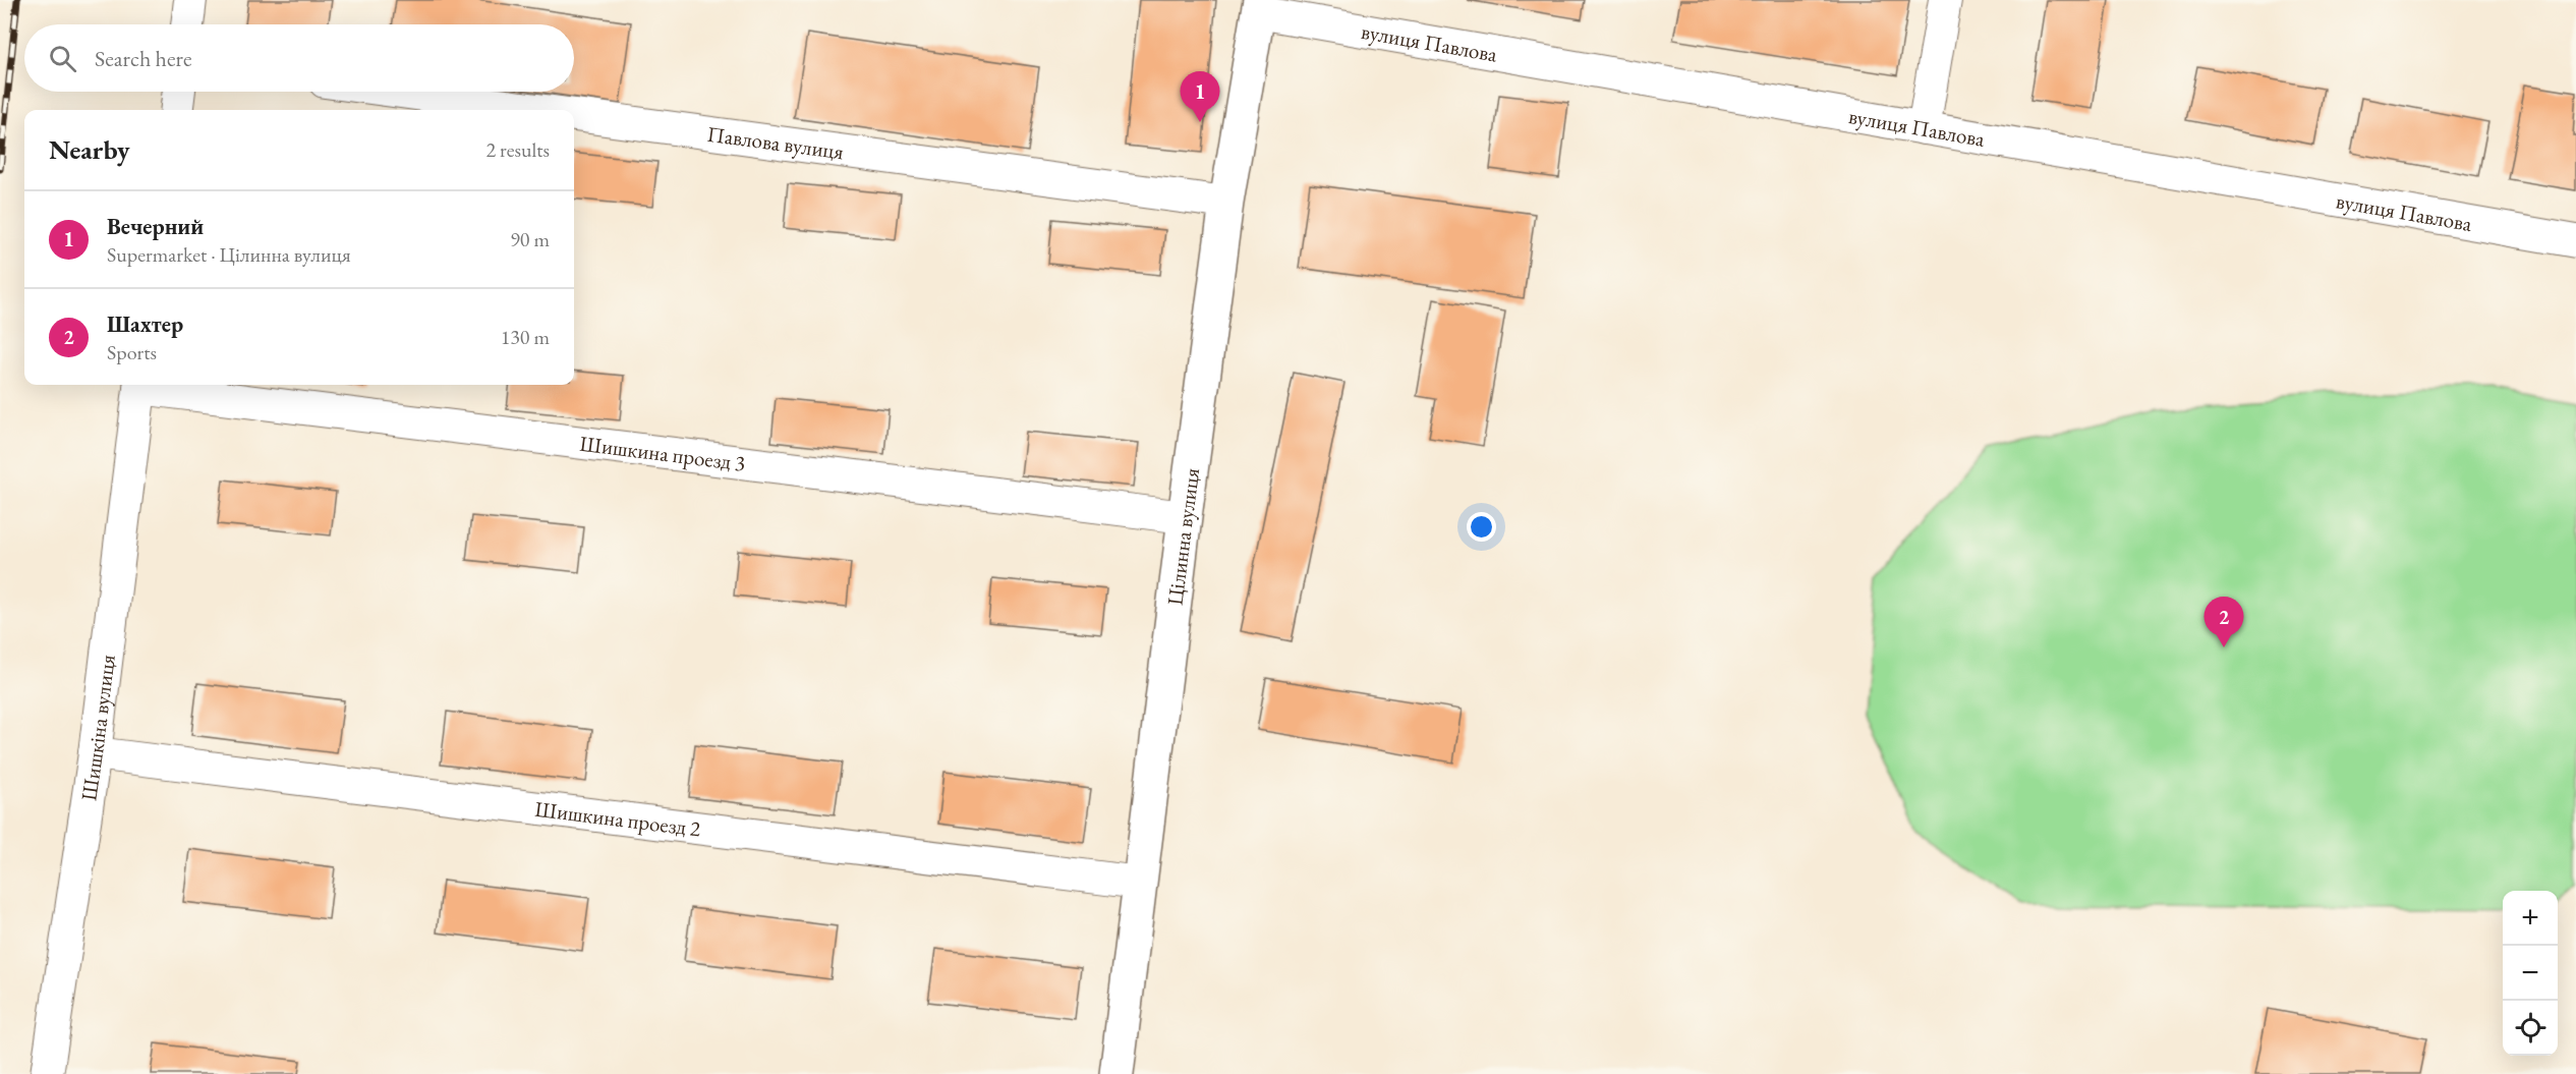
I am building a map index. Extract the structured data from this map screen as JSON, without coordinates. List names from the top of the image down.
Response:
{
  "streets": {
    "street": [
      "вулиця Павлова",
      "Павлова вулиця",
      "Шишкина проезд 3",
      "Цілинна вулиця",
      "Шишкіна вулиця",
      "Шишкина проезд 2"
    ]
  },
  "crossings": [
    ["вулиця Павлова", "Цілинна вулиця"],
    ["Павлова вулиця", "Цілинна вулиця"],
    ["Шишкина проезд 3", "Цілинна вулиця"],
    ["Цілинна вулиця", "Шишкина проезд 2"],
    ["Шишкіна вулиця", "Шишкина проезд 2"]
  ],
  "page": {
    "search": "Search here",
    "pins": ["1", "2"],
    "heading": ["Nearby", "2 results"],
    "list": [
      {
        "mark": "1",
        "name": "Вечерний",
        "note": "Supermarket · Цілинна вулиця",
        "value": "90 m"
      },
      {
        "mark": "2",
        "name": "Шахтер",
        "note": "Sports",
        "value": "130 m"
      }
    ],
    "map_buttons": ["+", "−"]
  }
}
